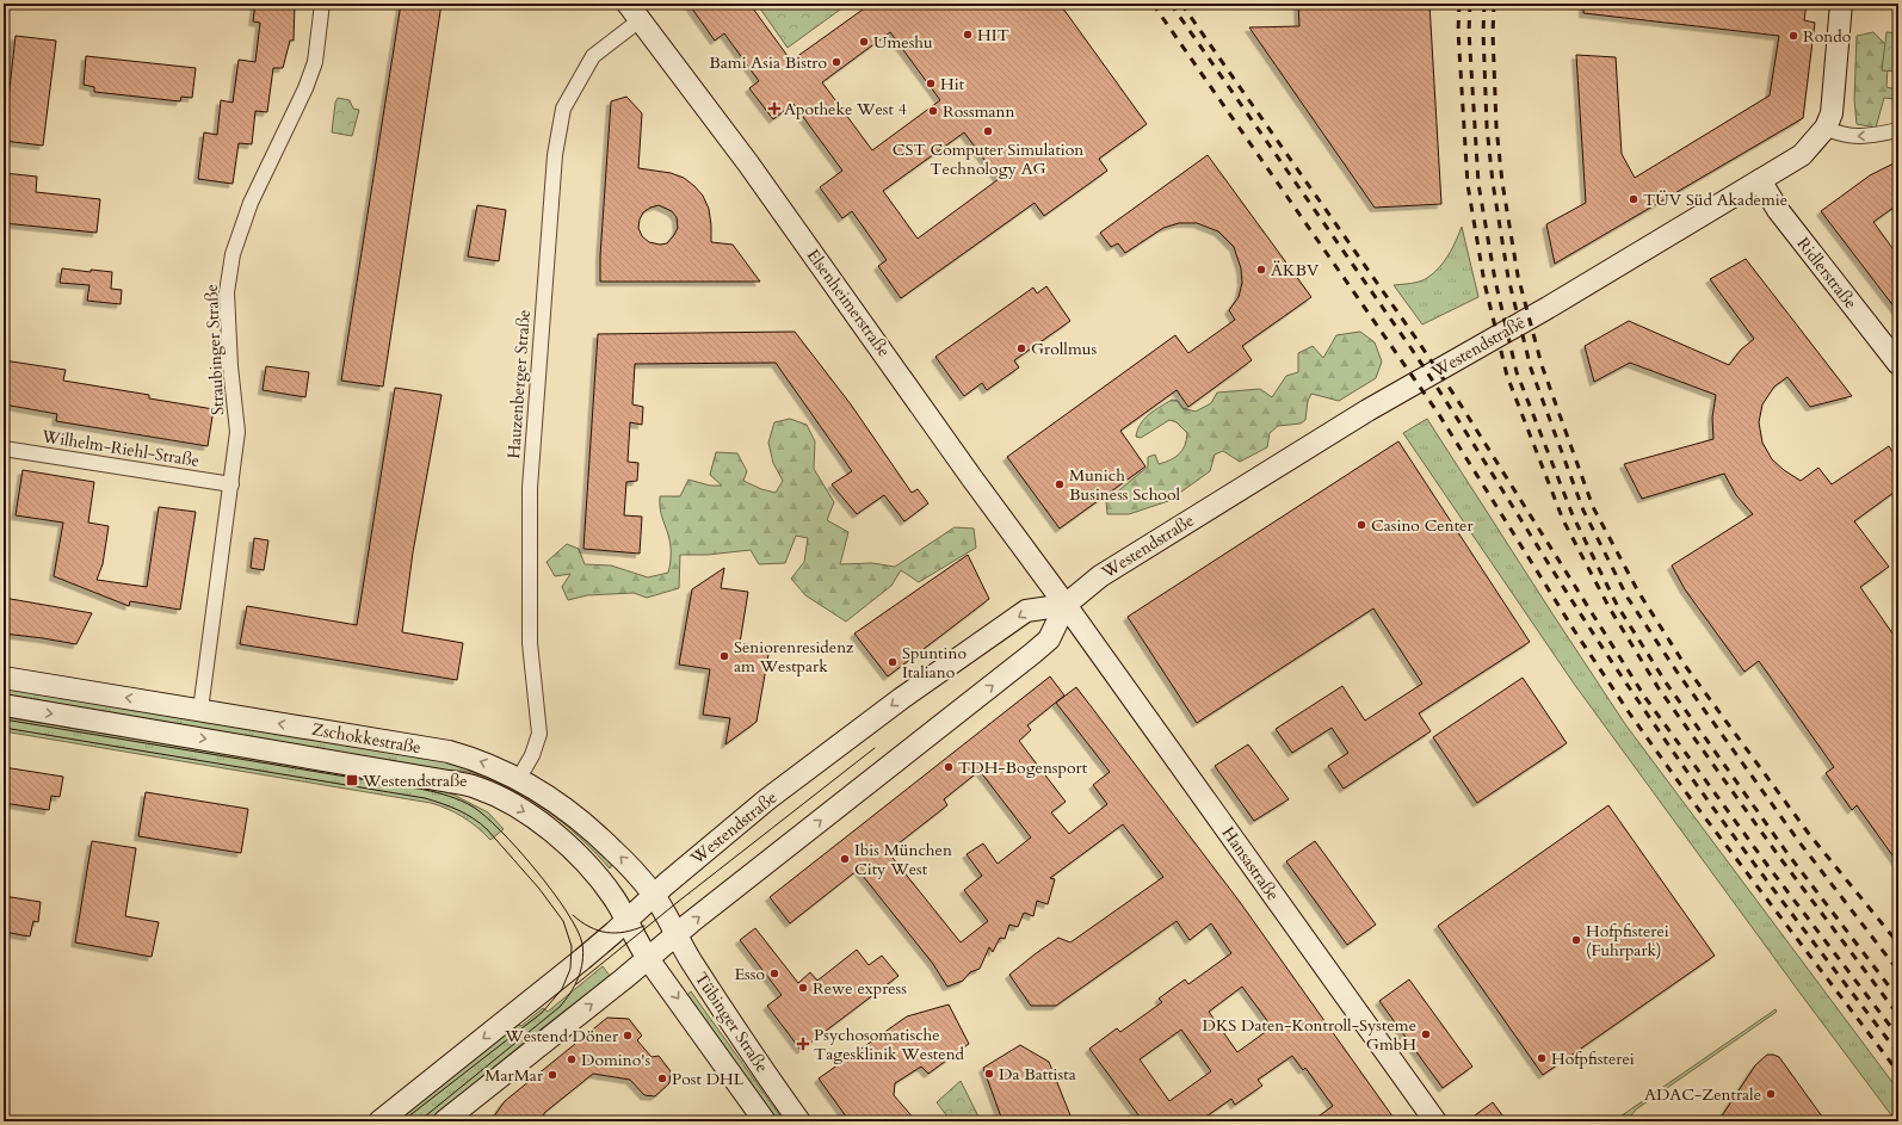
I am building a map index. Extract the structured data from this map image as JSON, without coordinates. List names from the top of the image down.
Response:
{
  "streets": {
    "main road": [
      "Ridlerstraße",
      "Elsenheimerstraße",
      "Westendstraße",
      "Zschokkestraße",
      "Hansastraße",
      "Tübinger Straße"
    ],
    "street": ["Straubinger Straße", "Hauzenberger Straße", "Wilhelm-Riehl-Straße"]
  },
  "crossings": [
    ["Ridlerstraße", "Westendstraße"],
    ["Elsenheimerstraße", "Westendstraße"],
    ["Elsenheimerstraße", "Hauzenberger Straße"],
    ["Elsenheimerstraße", "Hansastraße"],
    ["Westendstraße", "Zschokkestraße"],
    ["Westendstraße", "Hansastraße"],
    ["Westendstraße", "Tübinger Straße"],
    ["Straubinger Straße", "Wilhelm-Riehl-Straße"],
    ["Straubinger Straße", "Zschokkestraße"],
    ["Hauzenberger Straße", "Zschokkestraße"],
    ["Zschokkestraße", "Tübinger Straße"]
  ],
  "places": {
    "other": [
      "HIT",
      "Rondo",
      "Umeshu",
      "Bami Asia Bistro",
      "Hit",
      "Rossmann",
      "CST Computer Simulation Technology AG",
      "TÜV Süd Akademie",
      "ÄKBV",
      "Grollmus",
      "Munich Business School",
      "Casino Center",
      "Seniorenresidenz am Westpark",
      "Spuntino Italiano",
      "TDH-Bogensport",
      "Ibis München City West",
      "Hofpfisterei (Fuhrpark)",
      "Esso",
      "Rewe express",
      "DKS Daten-Kontroll-Systeme GmbH",
      "Westend Döner",
      "Hofpfisterei",
      "Domino's",
      "Da Battista",
      "MarMar",
      "Post DHL",
      "ADAC-Zentrale"
    ],
    "health": ["Apotheke West 4", "Psychosomatische Tagesklinik Westend"],
    "transit": ["Westendstraße"]
  }
}
